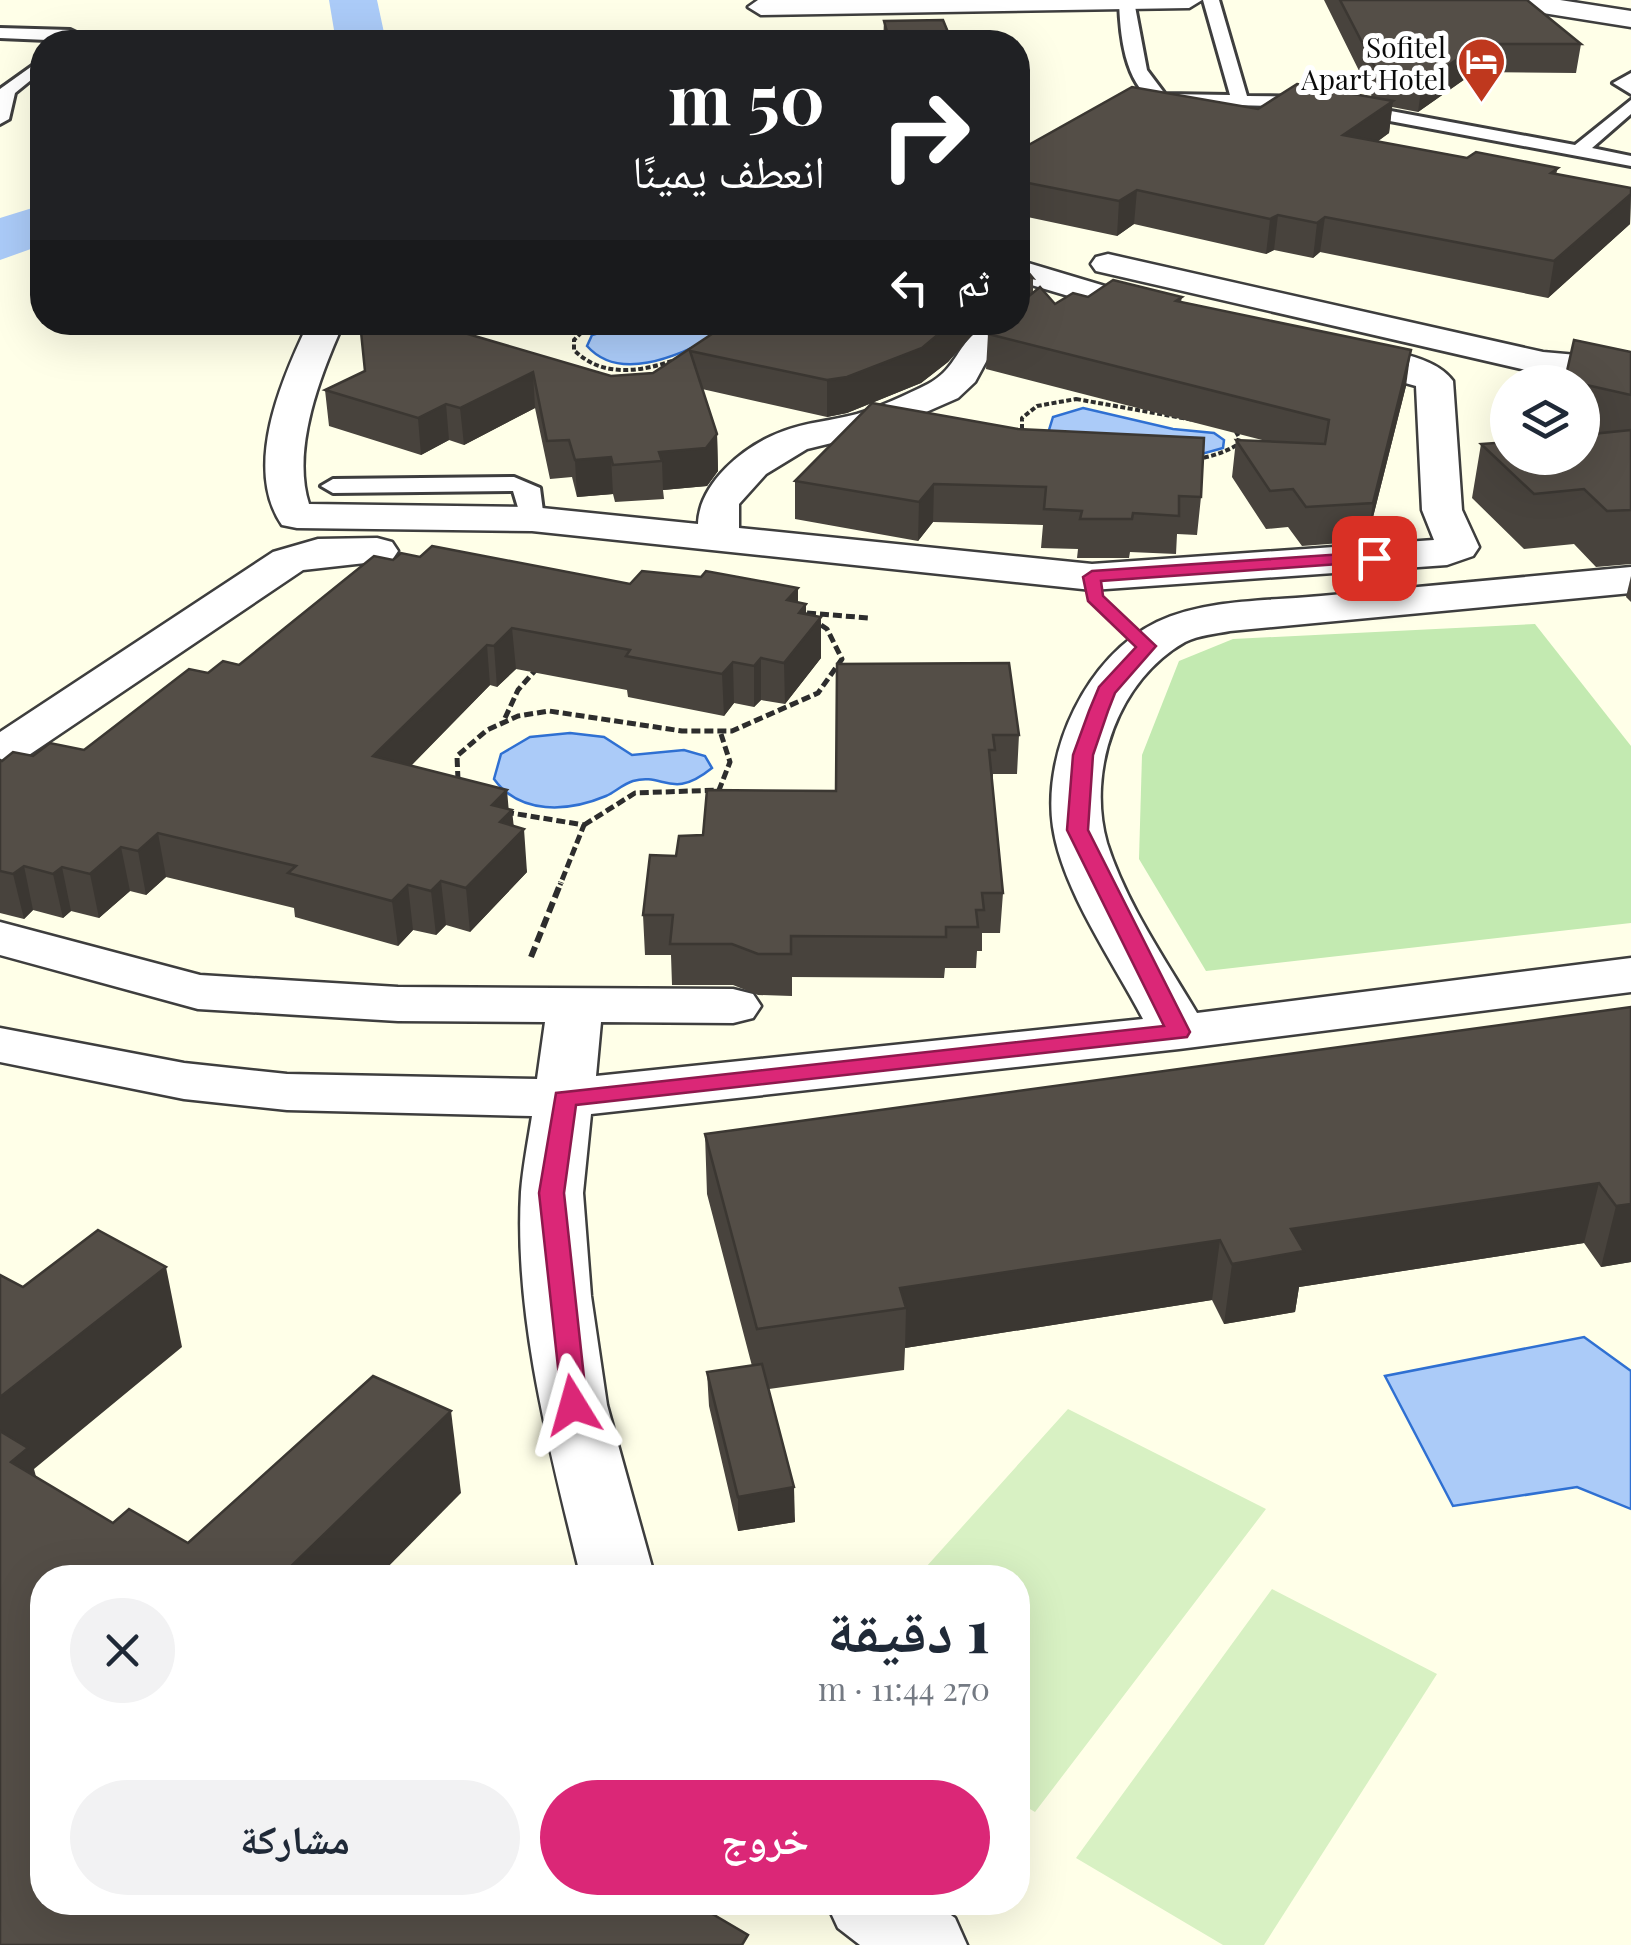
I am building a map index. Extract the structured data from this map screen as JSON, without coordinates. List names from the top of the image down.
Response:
{
  "places": {
    "hotel": ["Sofitel Apart Hotel"]
  },
  "page": {
    "turn": ["50 m", "انعطف يمينًا"],
    "then": "ثم",
    "heading": ["1 دقيقة", "270 m · 11:44"],
    "buttons": ["خروج", "مشاركة"]
  }
}
